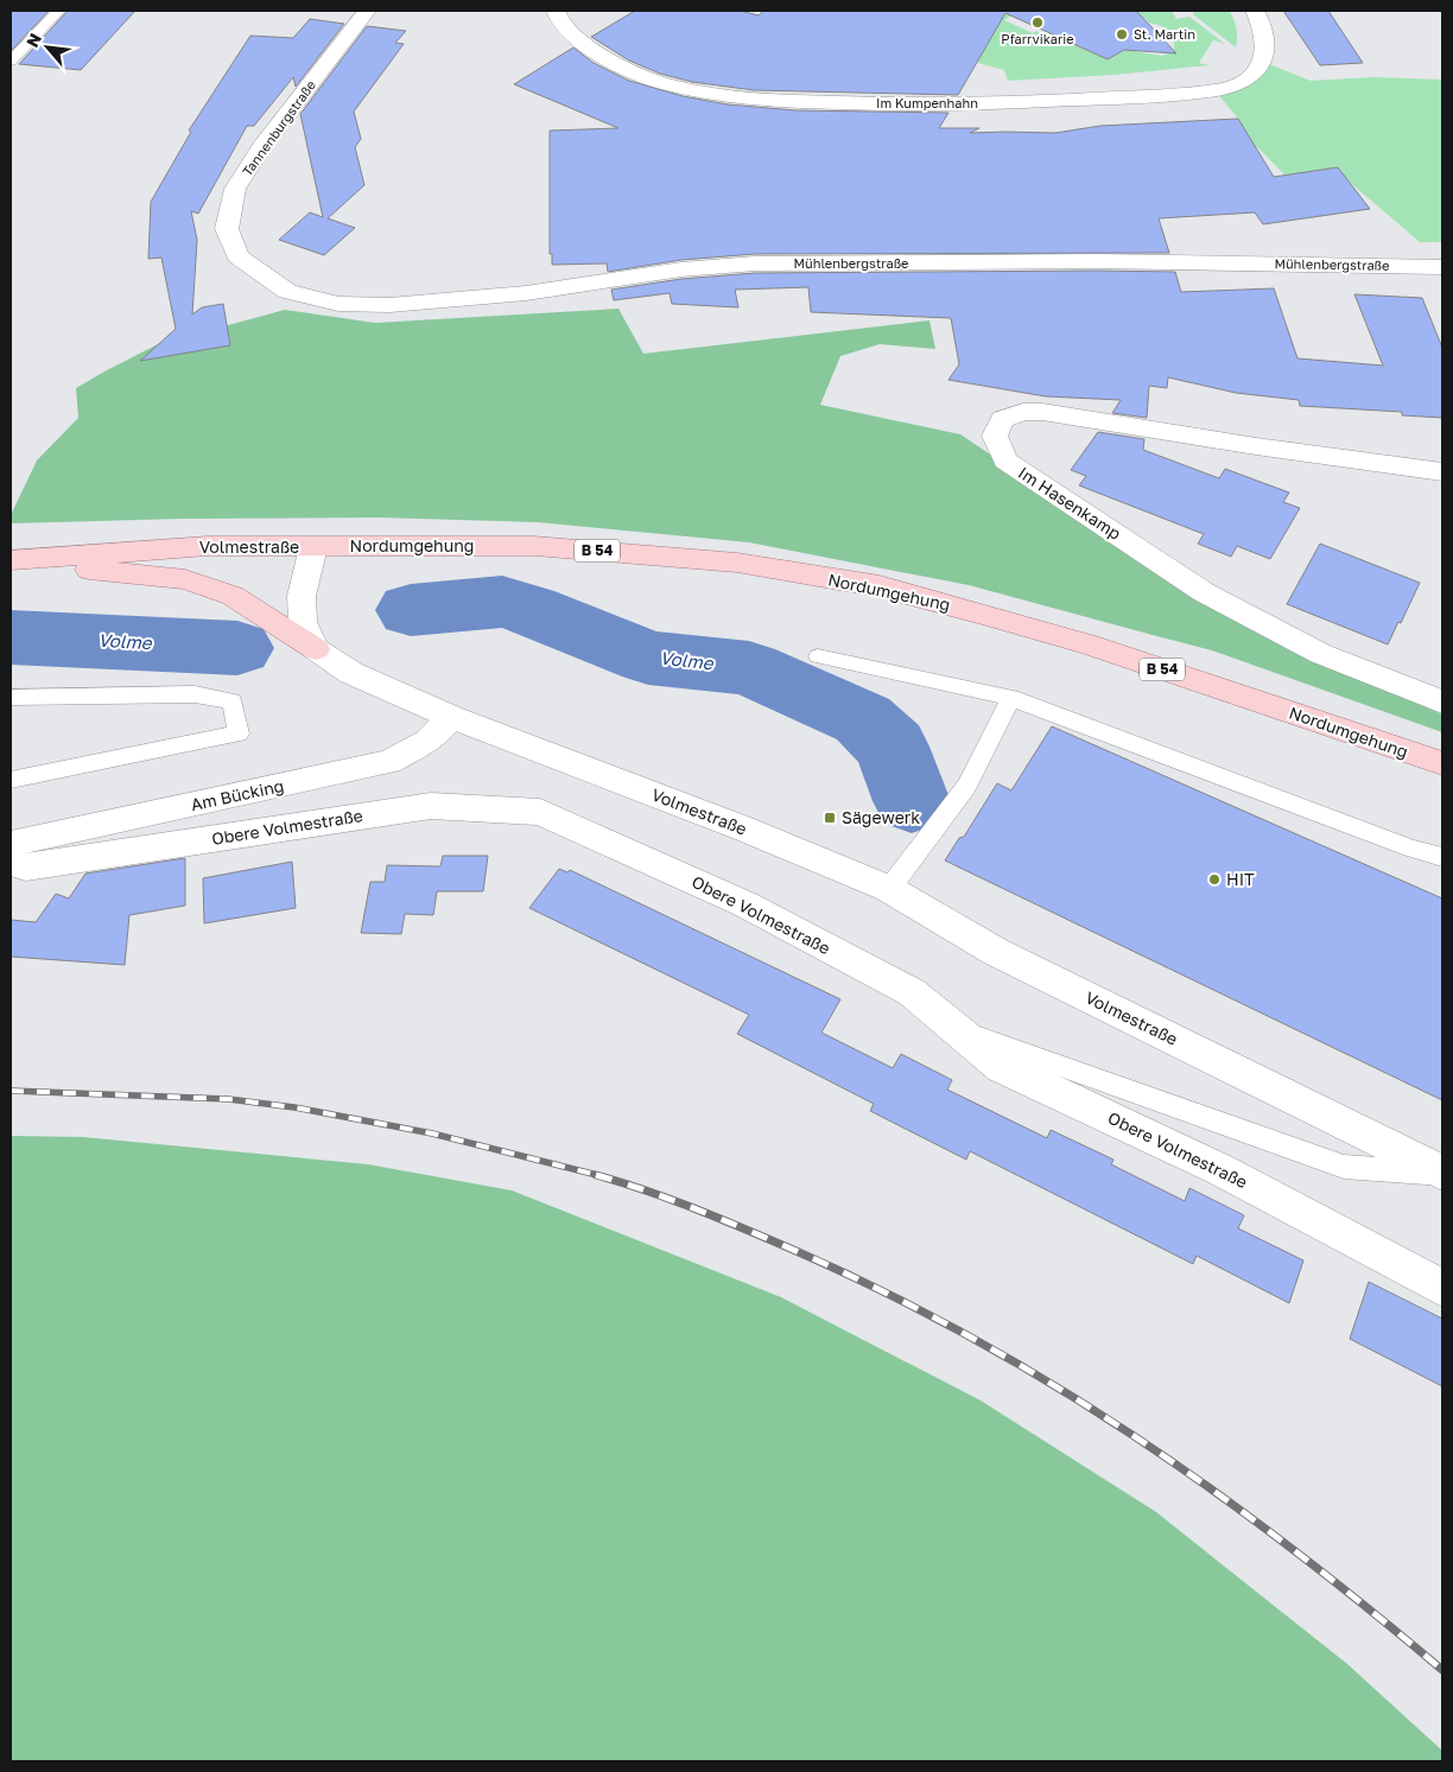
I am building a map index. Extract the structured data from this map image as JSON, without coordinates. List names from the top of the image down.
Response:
{
  "streets": {
    "main road": ["Nordumgehung", "Volmestraße", "B 54"],
    "street": [
      "Im Kumpenhahn",
      "Tannenburgstraße",
      "Mühlenbergstraße",
      "Im Hasenkamp",
      "Am Bücking",
      "Obere Volmestraße"
    ]
  },
  "crossings": [
    ["Tannenburgstraße", "Mühlenbergstraße"],
    ["Nordumgehung", "Volmestraße"],
    ["Volmestraße", "Am Bücking"]
  ],
  "water": ["Volme"],
  "places": {
    "other": ["Pfarrvikarie", "St. Martin", "HIT"],
    "transit": ["Sägewerk"]
  },
  "north": "top left"
}
